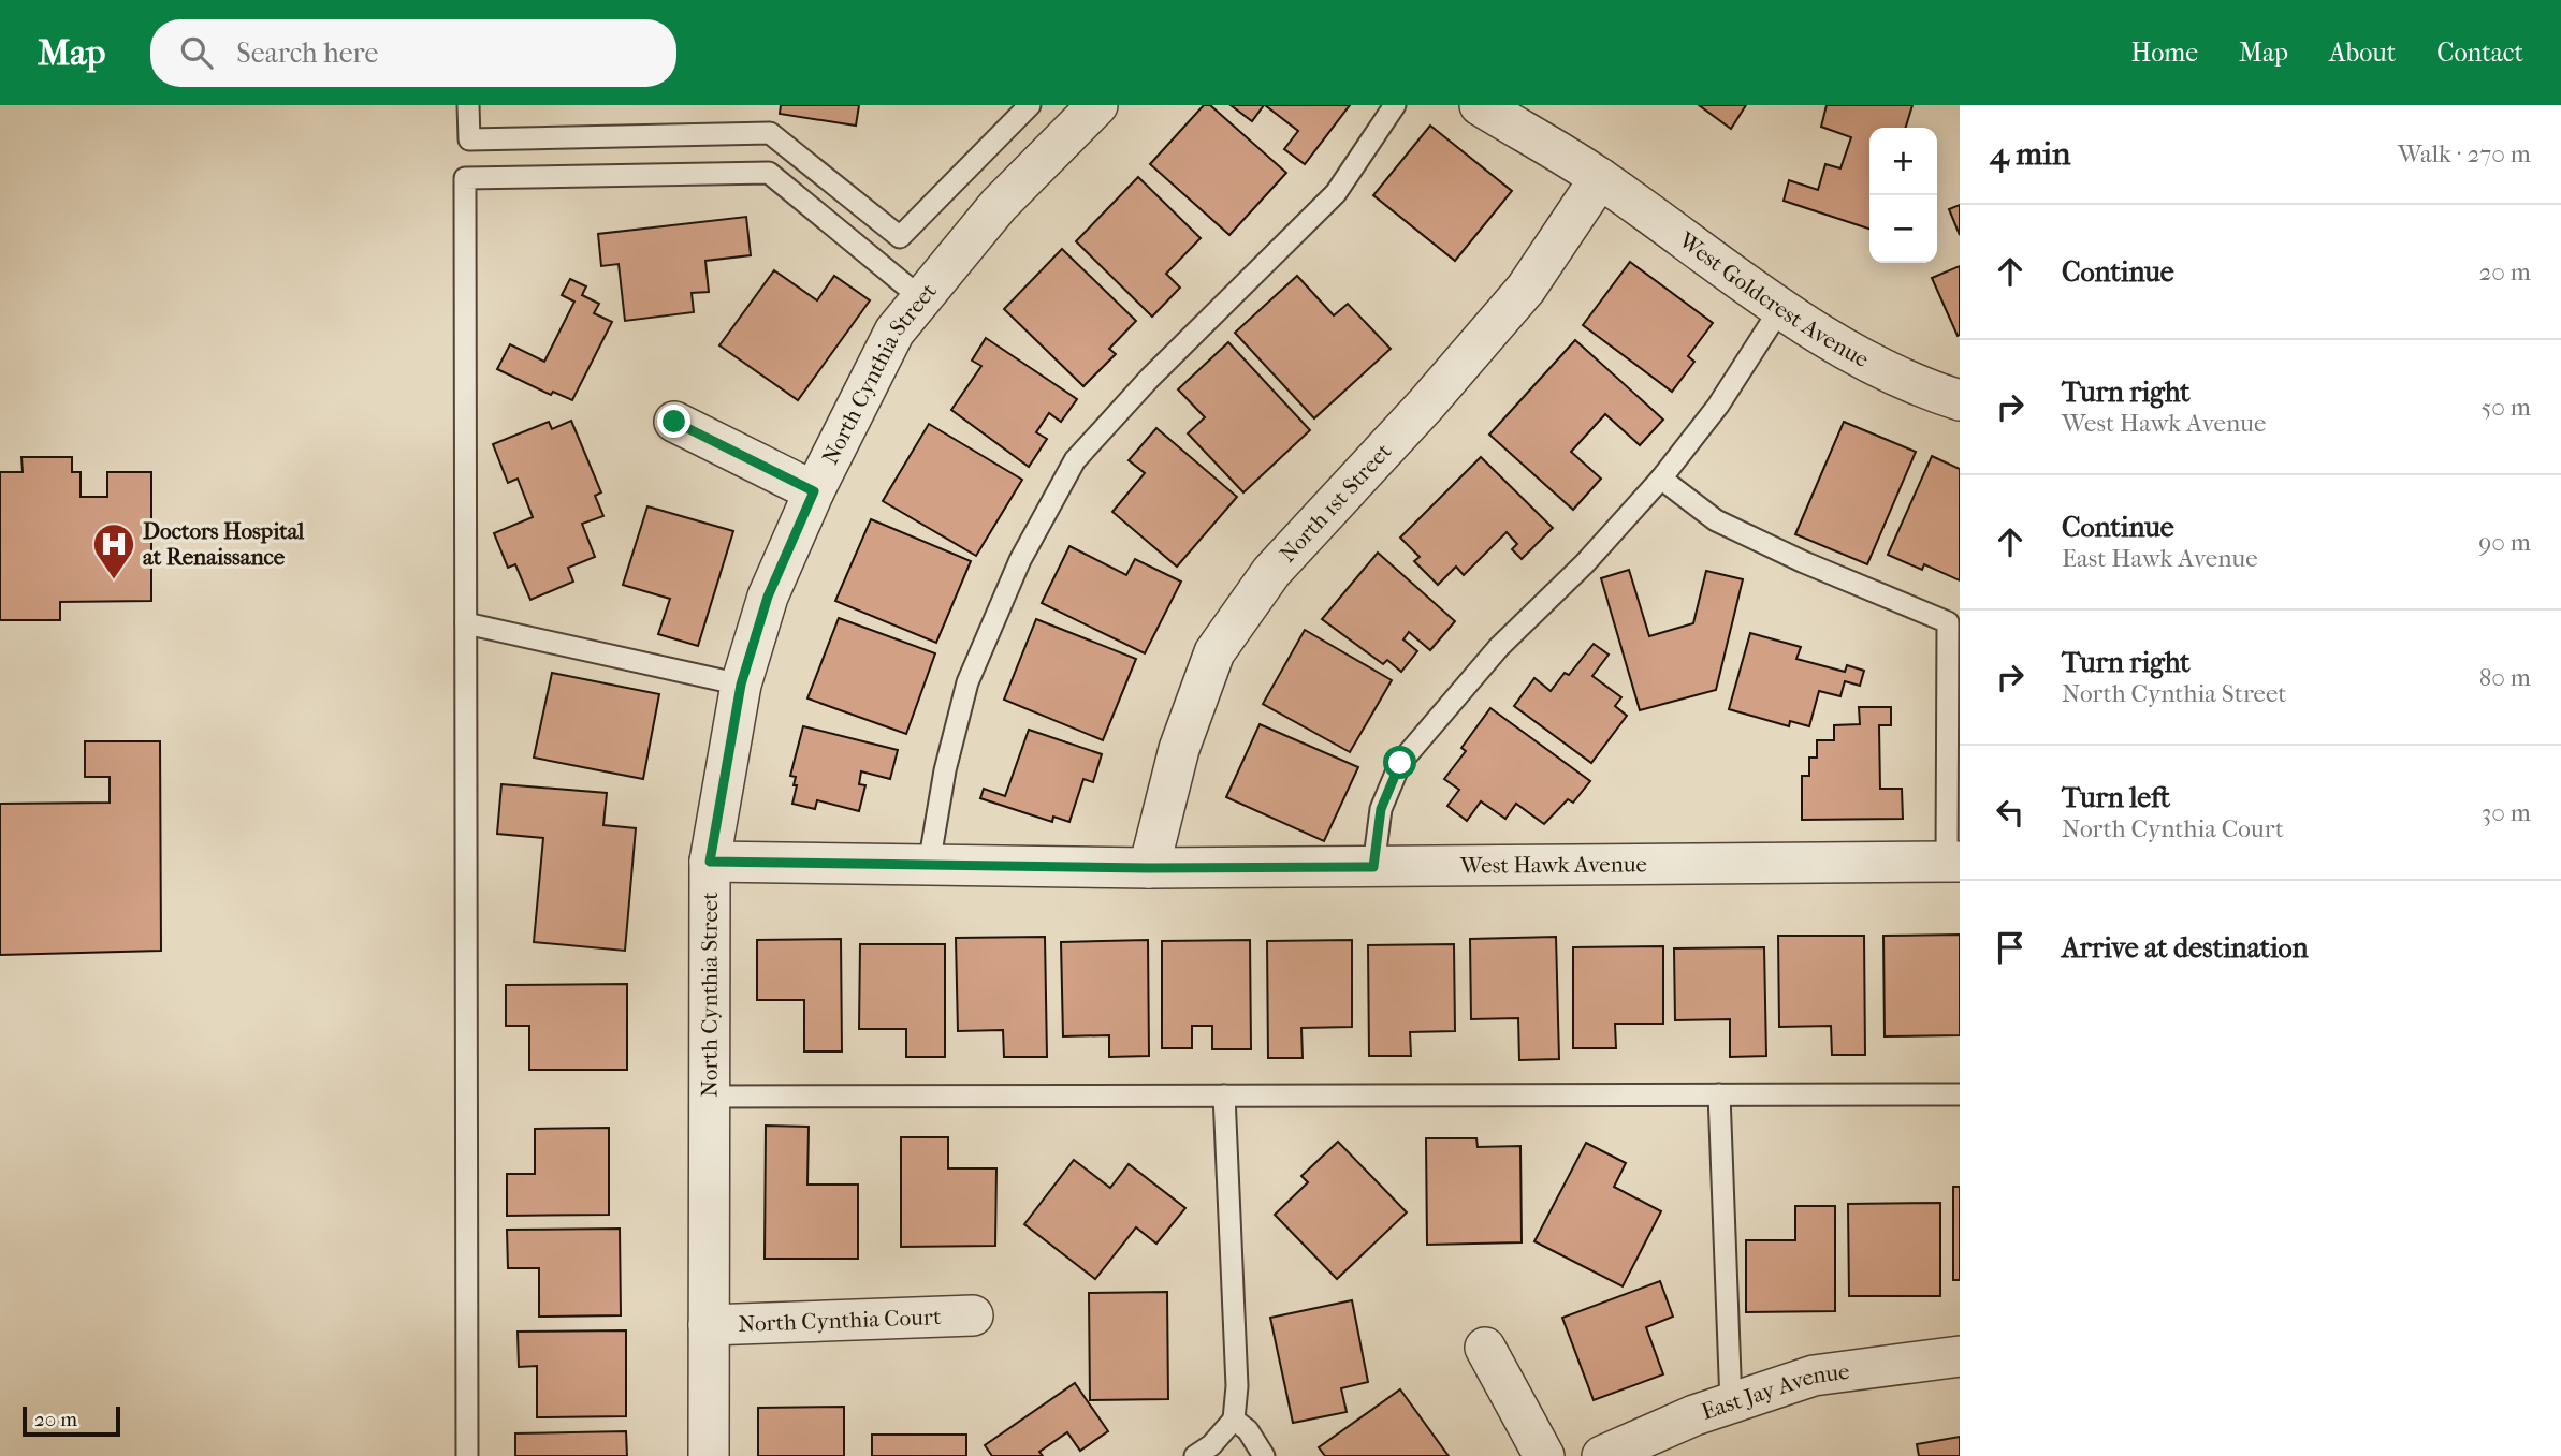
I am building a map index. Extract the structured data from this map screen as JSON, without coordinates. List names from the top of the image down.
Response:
{
  "streets": {
    "street": [
      "West Goldcrest Avenue",
      "North Cynthia Street",
      "North 1st Street",
      "West Hawk Avenue",
      "North Cynthia Court",
      "East Jay Avenue"
    ]
  },
  "crossings": [
    ["West Goldcrest Avenue", "North 1st Street"],
    ["North Cynthia Street", "West Hawk Avenue"],
    ["North Cynthia Street", "North Cynthia Court"],
    ["North 1st Street", "West Hawk Avenue"]
  ],
  "places": {
    "hospital": ["Doctors Hospital at Renaissance"]
  },
  "scale_bar": "20 m",
  "page": {
    "header": "Map",
    "search": "Search here",
    "nav": [
      "Home",
      "Map",
      "About",
      "Contact"
    ],
    "heading": ["4 min", "Walk · 270 m"],
    "map_buttons": ["+", "−"],
    "list": [
      ["Continue", "20 m"],
      ["Turn right", "West Hawk Avenue", "50 m"],
      ["Continue", "East Hawk Avenue", "90 m"],
      ["Turn right", "North Cynthia Street", "80 m"],
      ["Turn left", "North Cynthia Court", "30 m"],
      "Arrive at destination"
    ],
    "scale": "20 m"
  }
}
